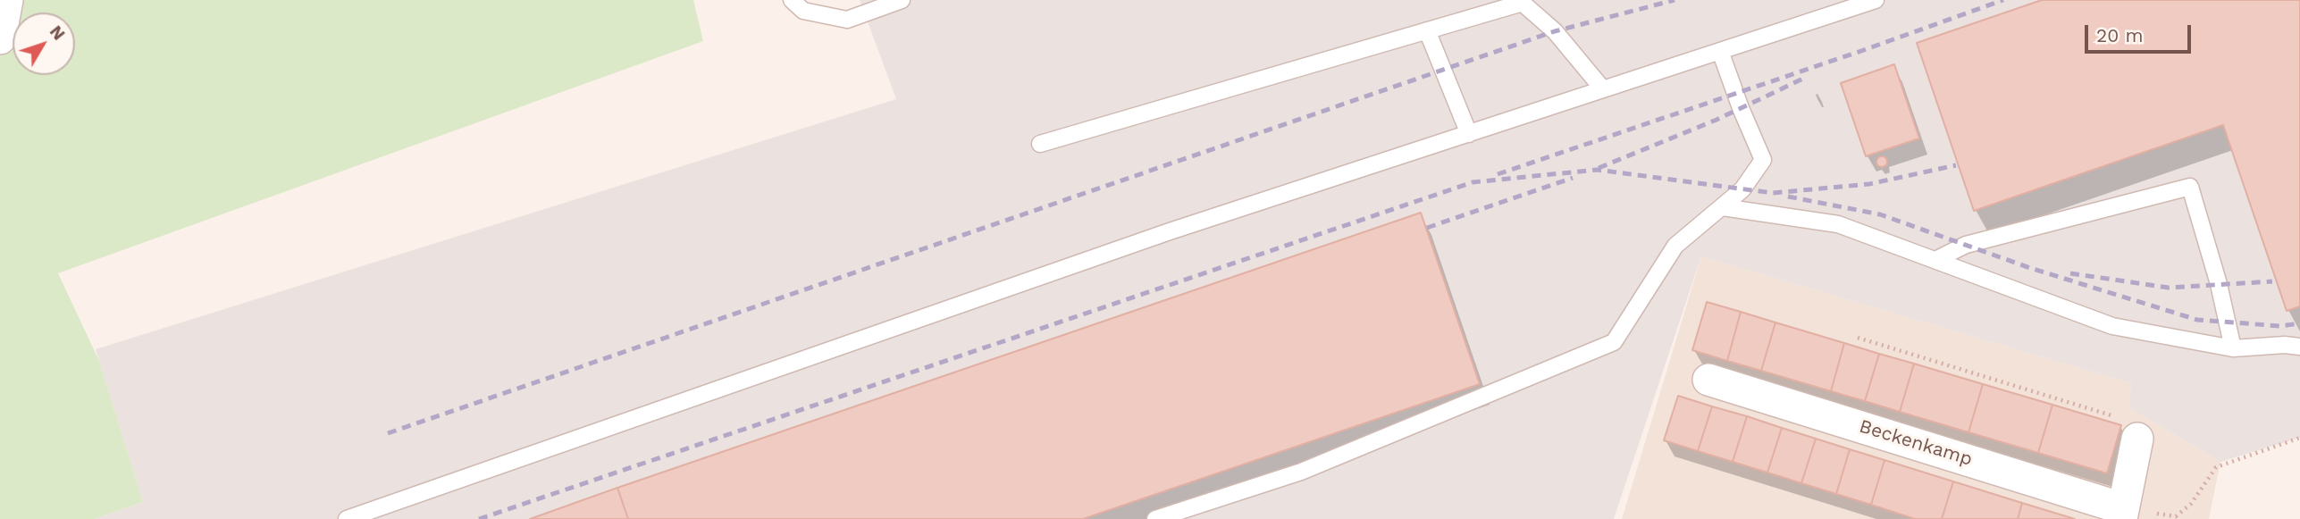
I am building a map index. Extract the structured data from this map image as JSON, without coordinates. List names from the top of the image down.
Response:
{
  "streets": {
    "street": ["Beckenkamp"]
  },
  "scale_bar": "20 m",
  "north": "top right"
}
